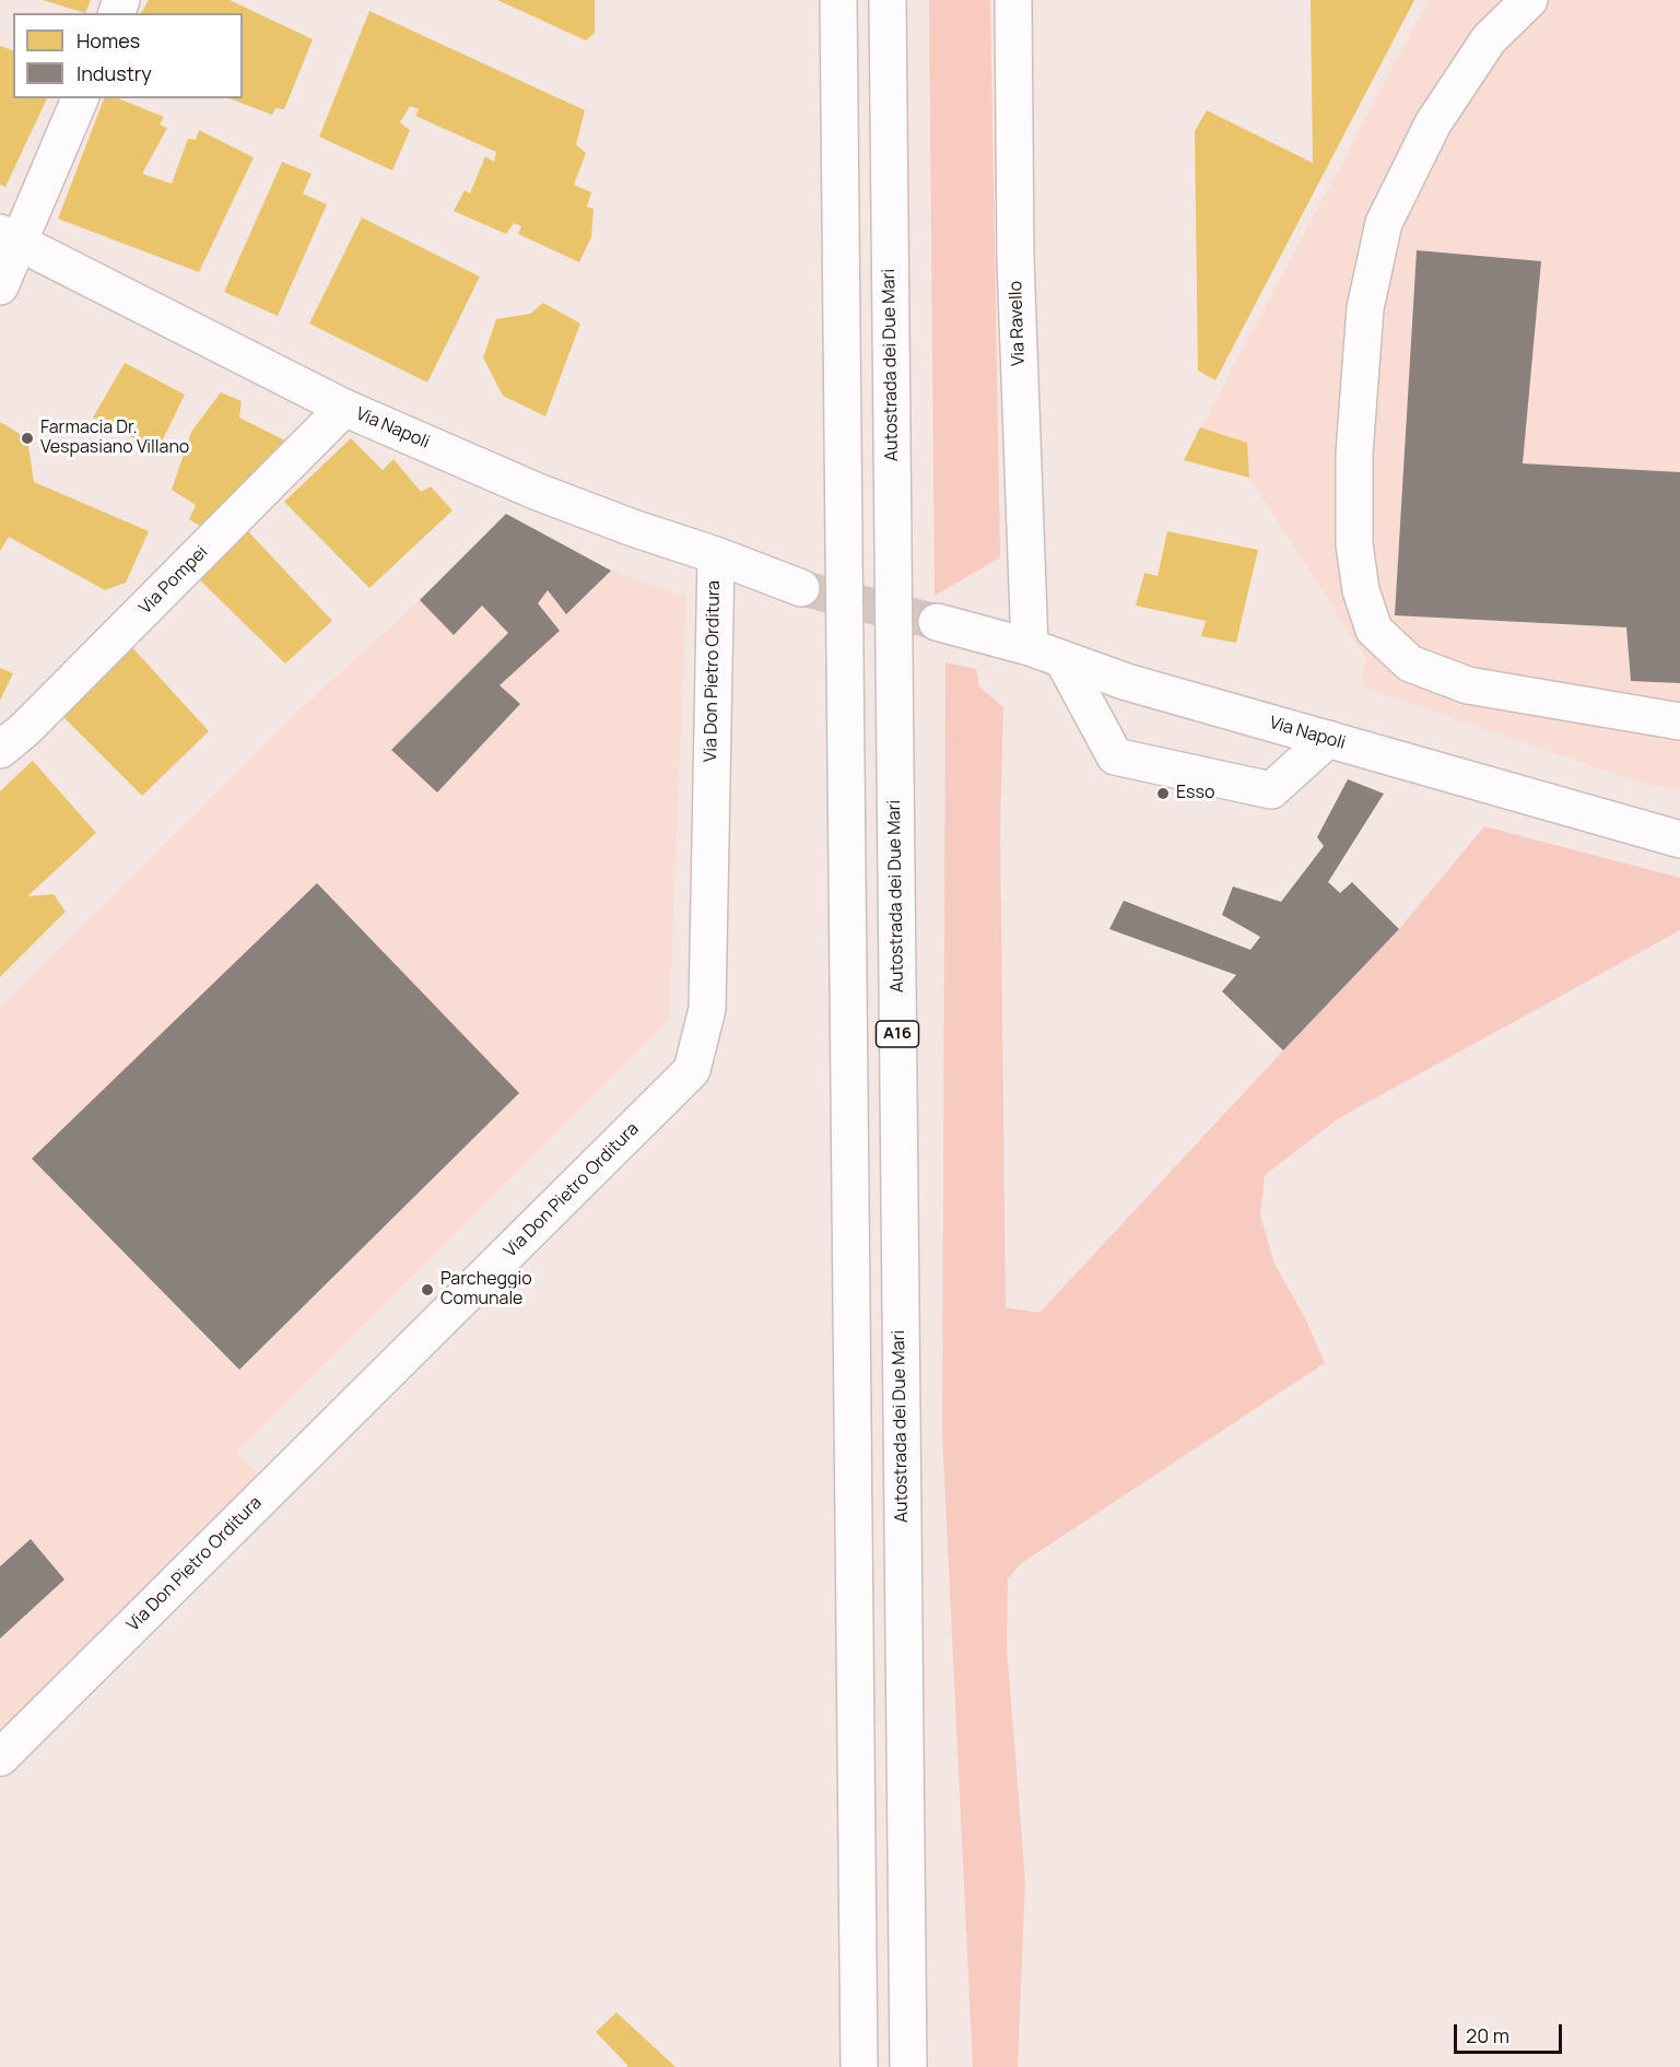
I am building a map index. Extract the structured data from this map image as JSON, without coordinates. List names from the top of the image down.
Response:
{
  "streets": {
    "main road": [
      "Via Ravello",
      "Autostrada dei Due Mari",
      "Via Napoli",
      "Via Pompei",
      "Via Don Pietro Orditura",
      "A16"
    ]
  },
  "crossings": [
    ["Via Ravello", "Via Napoli"],
    ["Via Napoli", "Via Pompei"],
    ["Via Napoli", "Via Don Pietro Orditura"]
  ],
  "places": ["Farmacia Dr. Vespasiano Villano", "Esso", "Parcheggio Comunale"],
  "legend": ["Homes", "Industry"],
  "scale_bar": "20 m"
}
